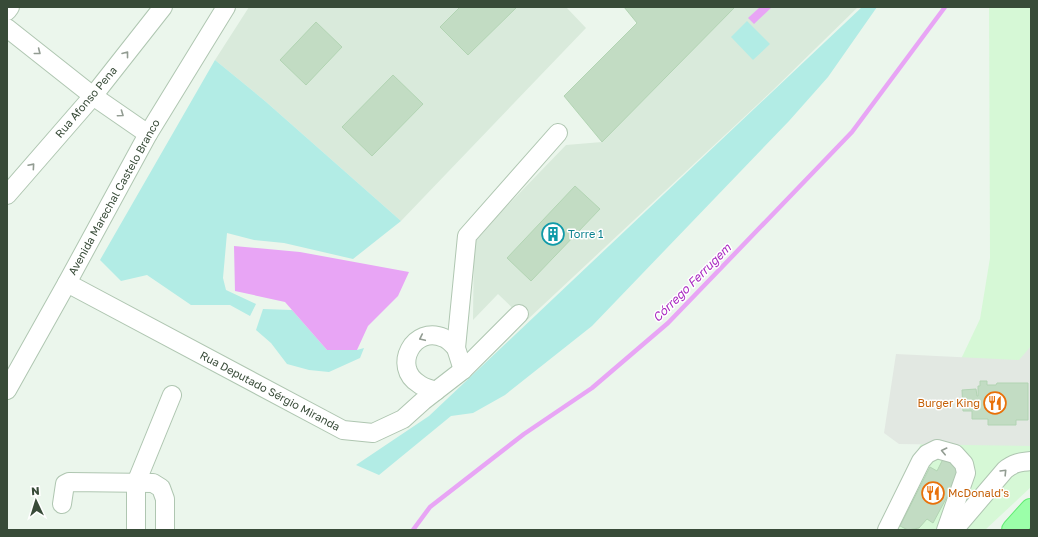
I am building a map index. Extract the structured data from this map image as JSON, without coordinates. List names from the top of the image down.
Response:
{
  "streets": {
    "street": ["Rua Afonso Pena", "Avenida Marechal Castelo Branco", "Rua Deputado Sérgio Miranda"]
  },
  "crossings": [
    ["Avenida Marechal Castelo Branco", "Rua Deputado Sérgio Miranda"]
  ],
  "one_way": ["Rua Afonso Pena"],
  "water": ["Córrego Ferrugem"],
  "places": {
    "building": ["Torre 1"],
    "restaurant": ["Burger King", "McDonald's"]
  },
  "north": "top"
}
